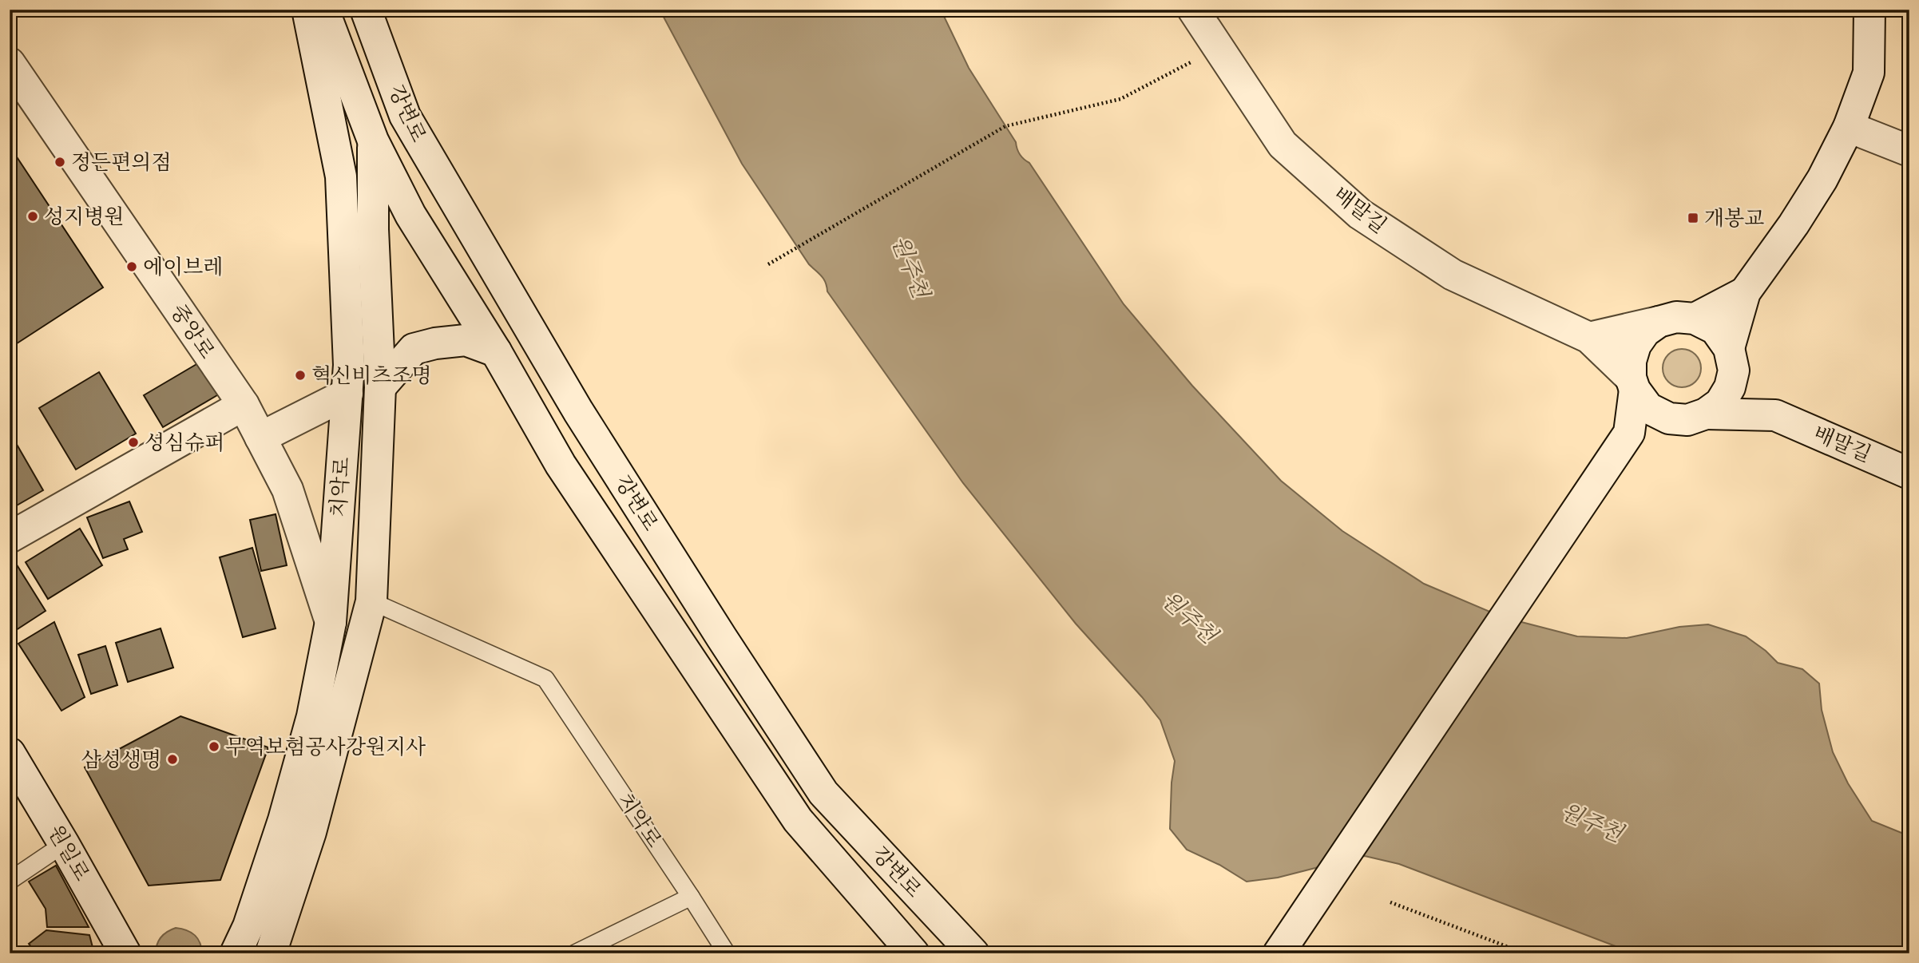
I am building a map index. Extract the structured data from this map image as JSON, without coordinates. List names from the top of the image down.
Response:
{
  "streets": {
    "street": [
      "강변로",
      "배말길",
      "중앙로",
      "치악로",
      "원일로"
    ]
  },
  "crossings": [
    ["강변로", "치악로"],
    ["중앙로", "치악로"]
  ],
  "water": ["원주천"],
  "places": {
    "other": [
      "정든편의점",
      "성지병원",
      "에이브레",
      "혁신비츠조명",
      "성심슈퍼",
      "무역보험공사강원지사",
      "삼성생명"
    ],
    "transit": ["개봉교"]
  }
}
